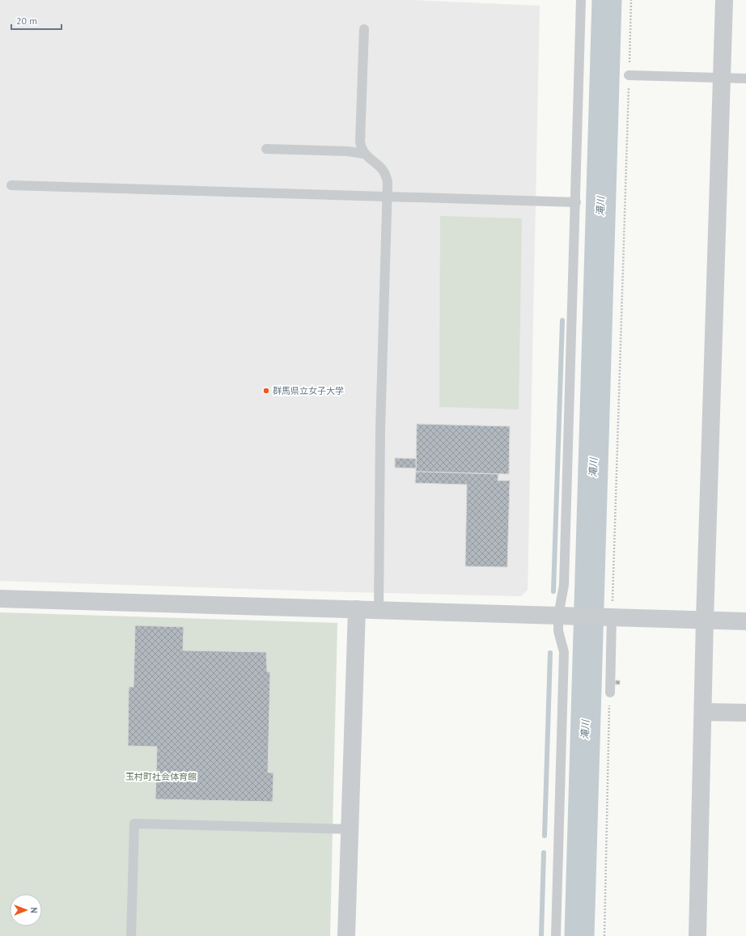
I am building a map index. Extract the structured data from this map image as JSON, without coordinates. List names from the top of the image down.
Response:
{
  "water": ["滝川"],
  "parks": ["玉村町社会体育館"],
  "places": ["群馬県立女子大学"],
  "scale_bar": "20 m",
  "north": "right"
}
